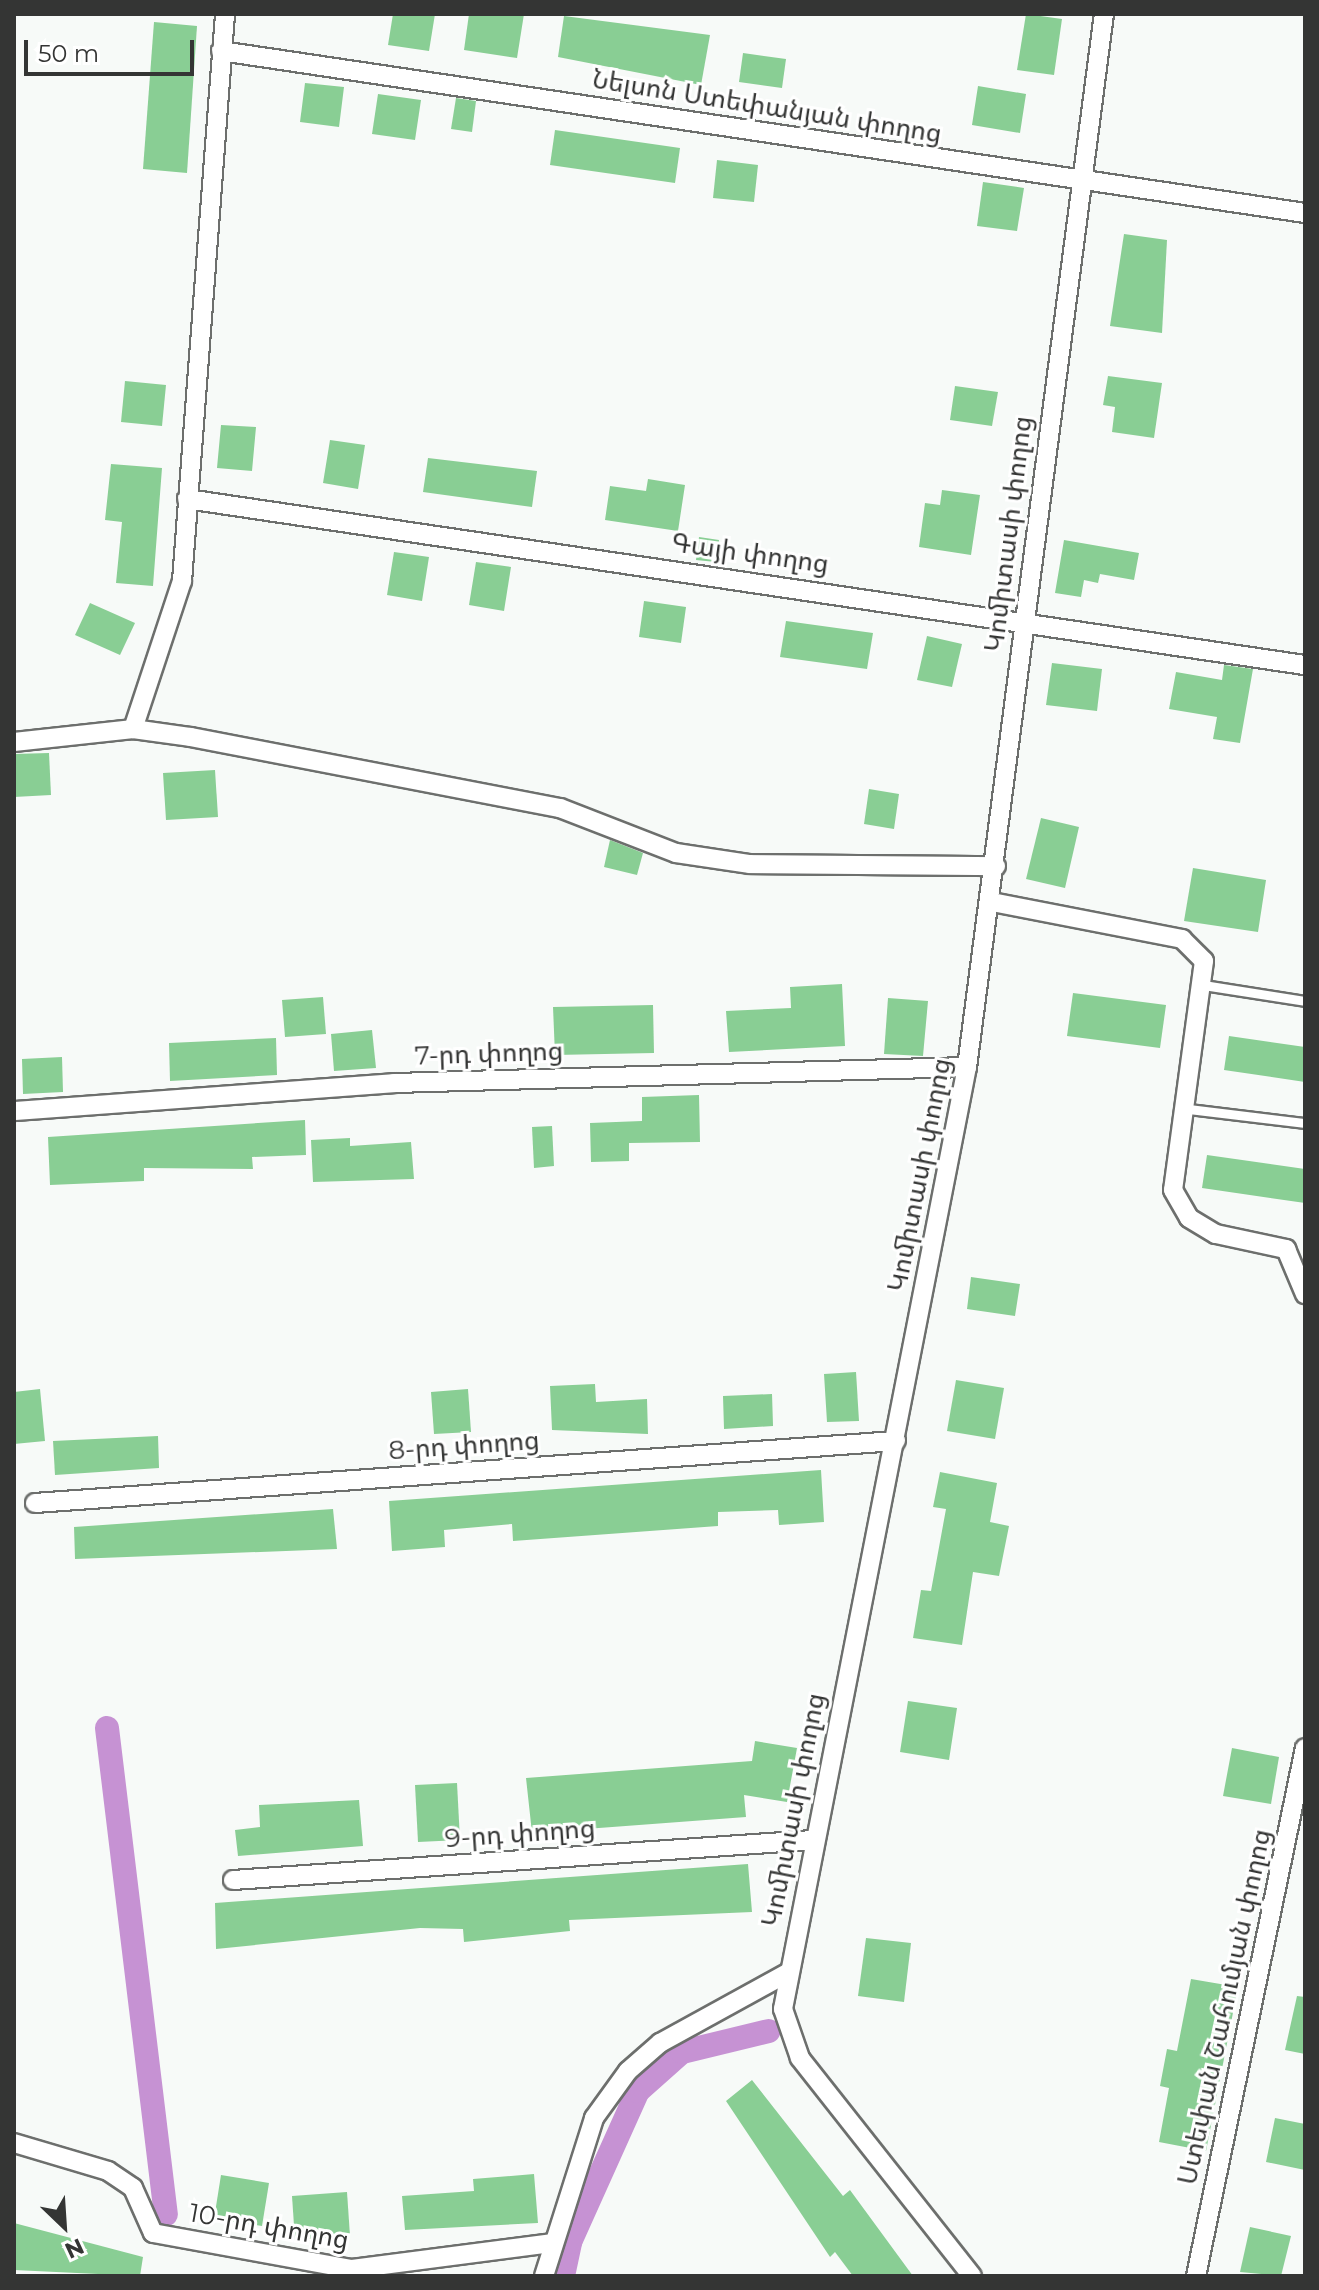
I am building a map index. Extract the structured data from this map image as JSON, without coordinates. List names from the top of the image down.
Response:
{
  "streets": {
    "street": [
      "Նելսոն Ստեփանյան փողոց",
      "Կոմիտասի փողոց",
      "Գայի փողոց",
      "7-րդ փողոց",
      "8-րդ փողոց",
      "9-րդ փողոց",
      "Ստեփան Շահումյան փողոց",
      "10-րդ փողոց"
    ]
  },
  "crossings": [
    ["Նելսոն Ստեփանյան փողոց", "Կոմիտասի փողոց"],
    ["Կոմիտասի փողոց", "Գայի փողոց"],
    ["Կոմիտասի փողոց", "7-րդ փողոց"],
    ["Կոմիտասի փողոց", "8-րդ փողոց"],
    ["Կոմիտասի փողոց", "9-րդ փողոց"]
  ],
  "scale_bar": "50 m",
  "north": "bottom right"
}
